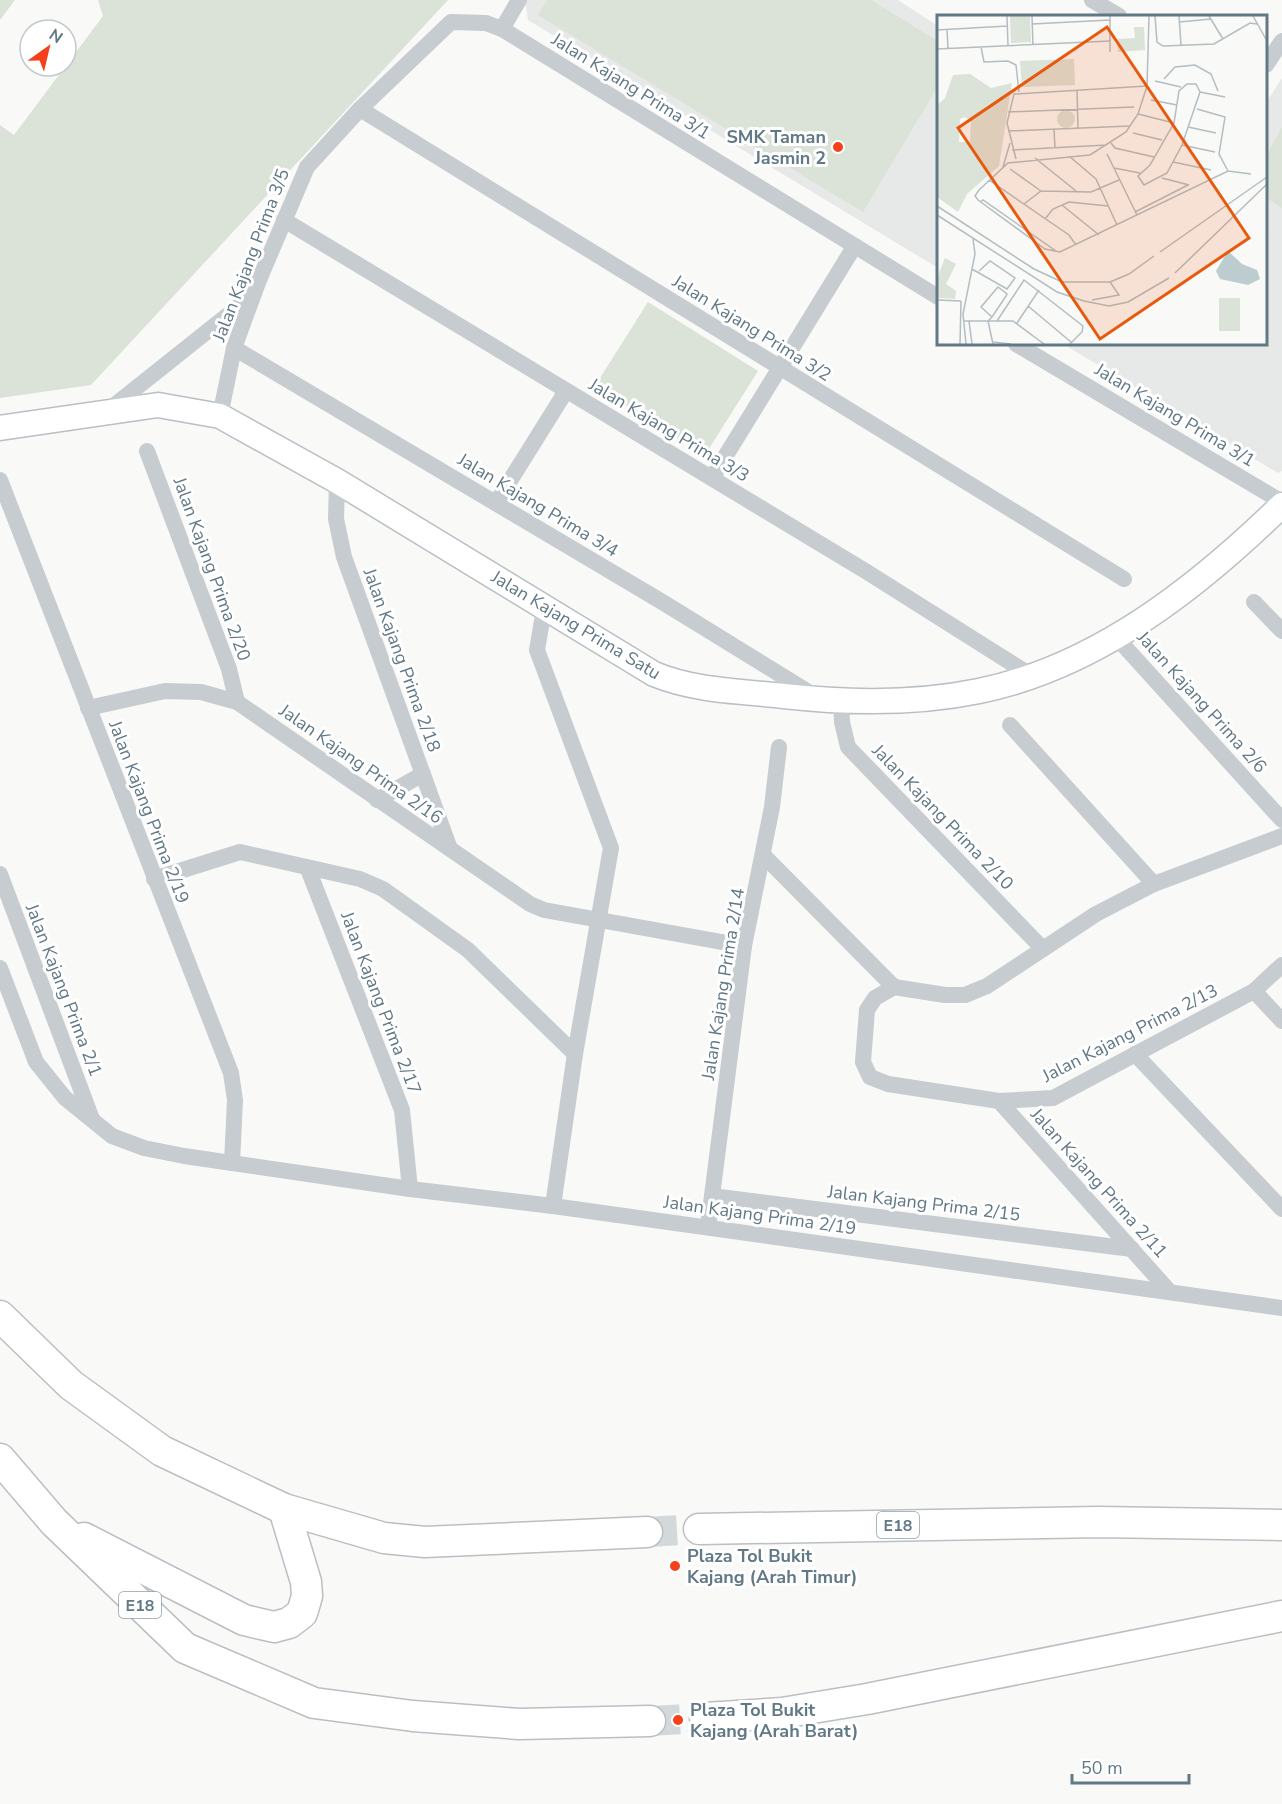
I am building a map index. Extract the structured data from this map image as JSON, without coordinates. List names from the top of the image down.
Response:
{
  "streets": {
    "highway": ["E18"],
    "street": [
      "Jalan Kajang Prima 3/1",
      "Jalan Kajang Prima 3/5",
      "Jalan Kajang Prima 3/2",
      "Jalan Kajang Prima 3/3",
      "Jalan Kajang Prima 3/4",
      "Jalan Kajang Prima 2/20",
      "Jalan Kajang Prima Satu",
      "Jalan Kajang Prima 2/18",
      "Jalan Kajang Prima 2/6",
      "Jalan Kajang Prima 2/16",
      "Jalan Kajang Prima 2/19",
      "Jalan Kajang Prima 2/10",
      "Jalan Kajang Prima 2/14",
      "Jalan Kajang Prima 2/1",
      "Jalan Kajang Prima 2/17",
      "Jalan Kajang Prima 2/13",
      "Jalan Kajang Prima 2/11",
      "Jalan Kajang Prima 2/15"
    ]
  },
  "crossings": [
    ["Jalan Kajang Prima 3/1", "Jalan Kajang Prima 3/5"],
    ["Jalan Kajang Prima 3/1", "Jalan Kajang Prima Satu"],
    ["Jalan Kajang Prima 3/5", "Jalan Kajang Prima 3/2"],
    ["Jalan Kajang Prima 3/5", "Jalan Kajang Prima 3/3"],
    ["Jalan Kajang Prima 3/5", "Jalan Kajang Prima 3/4"],
    ["Jalan Kajang Prima 3/5", "Jalan Kajang Prima Satu"],
    ["Jalan Kajang Prima 3/3", "Jalan Kajang Prima Satu"],
    ["Jalan Kajang Prima 3/4", "Jalan Kajang Prima Satu"],
    ["Jalan Kajang Prima 3/4", "Jalan Kajang Prima 2/10"],
    ["Jalan Kajang Prima 2/20", "Jalan Kajang Prima 2/16"],
    ["Jalan Kajang Prima Satu", "Jalan Kajang Prima 2/18"],
    ["Jalan Kajang Prima Satu", "Jalan Kajang Prima 2/6"],
    ["Jalan Kajang Prima Satu", "Jalan Kajang Prima 2/10"],
    ["Jalan Kajang Prima 2/18", "Jalan Kajang Prima 2/16"],
    ["Jalan Kajang Prima 2/16", "Jalan Kajang Prima 2/19"],
    ["Jalan Kajang Prima 2/16", "Jalan Kajang Prima 2/14"],
    ["Jalan Kajang Prima 2/19", "Jalan Kajang Prima 2/14"],
    ["Jalan Kajang Prima 2/19", "Jalan Kajang Prima 2/1"],
    ["Jalan Kajang Prima 2/19", "Jalan Kajang Prima 2/17"],
    ["Jalan Kajang Prima 2/19", "Jalan Kajang Prima 2/11"],
    ["Jalan Kajang Prima 2/14", "Jalan Kajang Prima 2/15"],
    ["Jalan Kajang Prima 2/13", "Jalan Kajang Prima 2/11"],
    ["Jalan Kajang Prima 2/11", "Jalan Kajang Prima 2/15"]
  ],
  "places": ["SMK Taman Jasmin 2", "Plaza Tol Bukit Kajang (Arah Timur)", "Plaza Tol Bukit Kajang (Arah Barat)"],
  "scale_bar": "50 m",
  "north": "top right"
}
